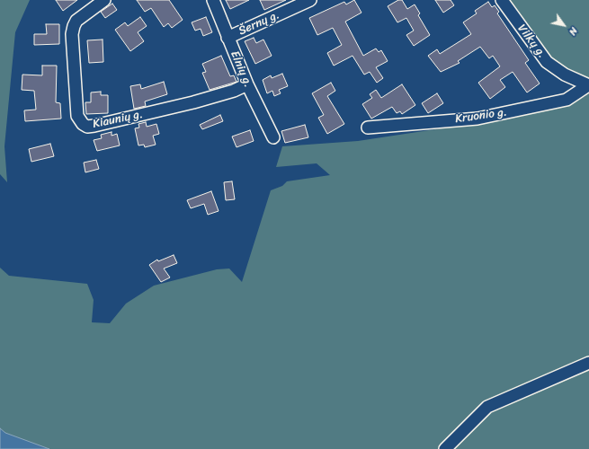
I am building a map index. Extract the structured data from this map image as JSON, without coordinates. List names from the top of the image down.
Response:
{
  "streets": {
    "street": [
      "Šernų g.",
      "Vilkų g.",
      "Elnių g.",
      "Kruonio g.",
      "Kiaunių g."
    ]
  },
  "crossings": [
    ["Šernų g.", "Elnių g."],
    ["Vilkų g.", "Kruonio g."],
    ["Elnių g.", "Kiaunių g."]
  ],
  "north": "bottom right"
}
